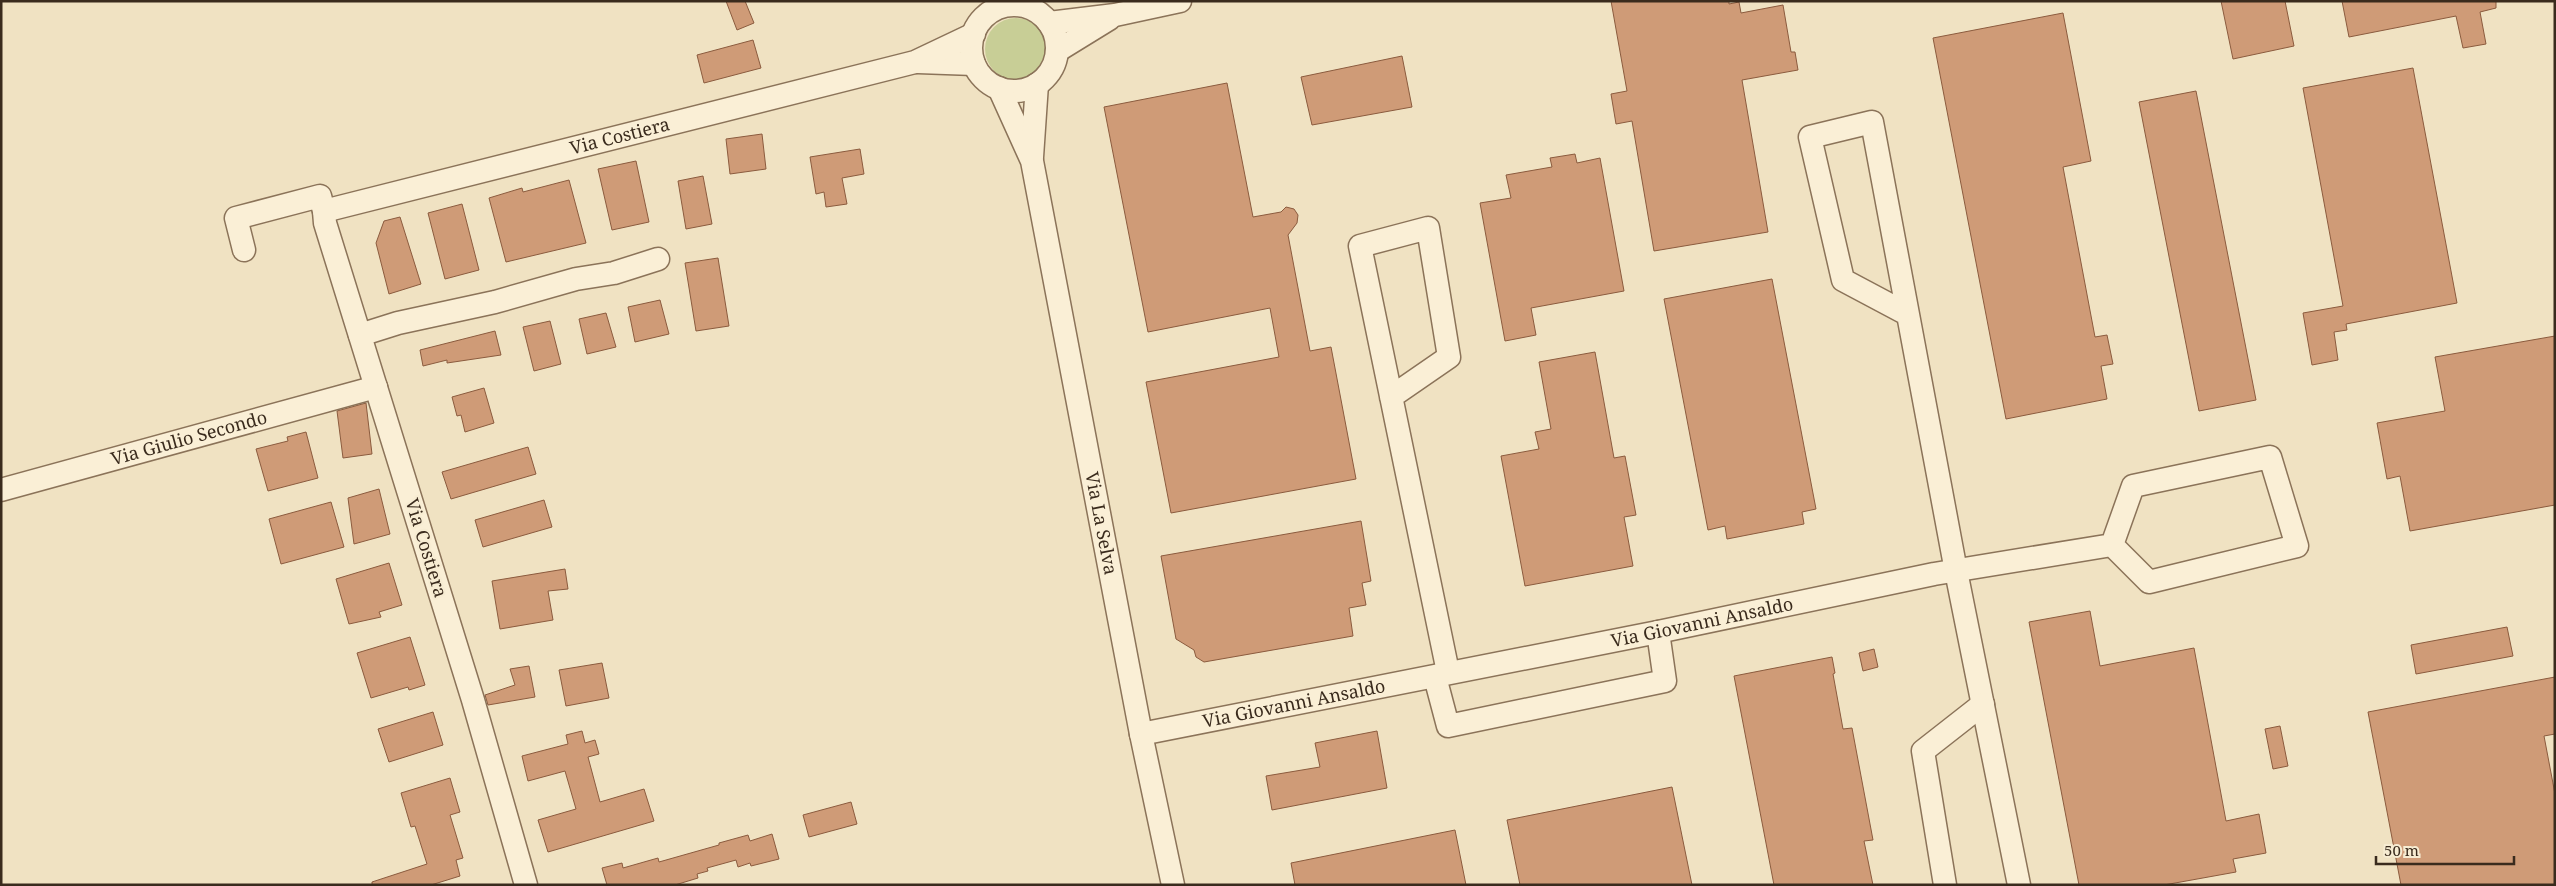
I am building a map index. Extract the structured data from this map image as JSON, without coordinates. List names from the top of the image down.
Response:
{
  "streets": {
    "street": [
      "Via Costiera",
      "Via Giulio Secondo",
      "Via La Selva",
      "Via Giovanni Ansaldo"
    ]
  },
  "crossings": [
    ["Via Costiera", "Via Giulio Secondo"],
    ["Via Costiera", "Via La Selva"],
    ["Via La Selva", "Via Giovanni Ansaldo"]
  ],
  "scale_bar": "50 m"
}
